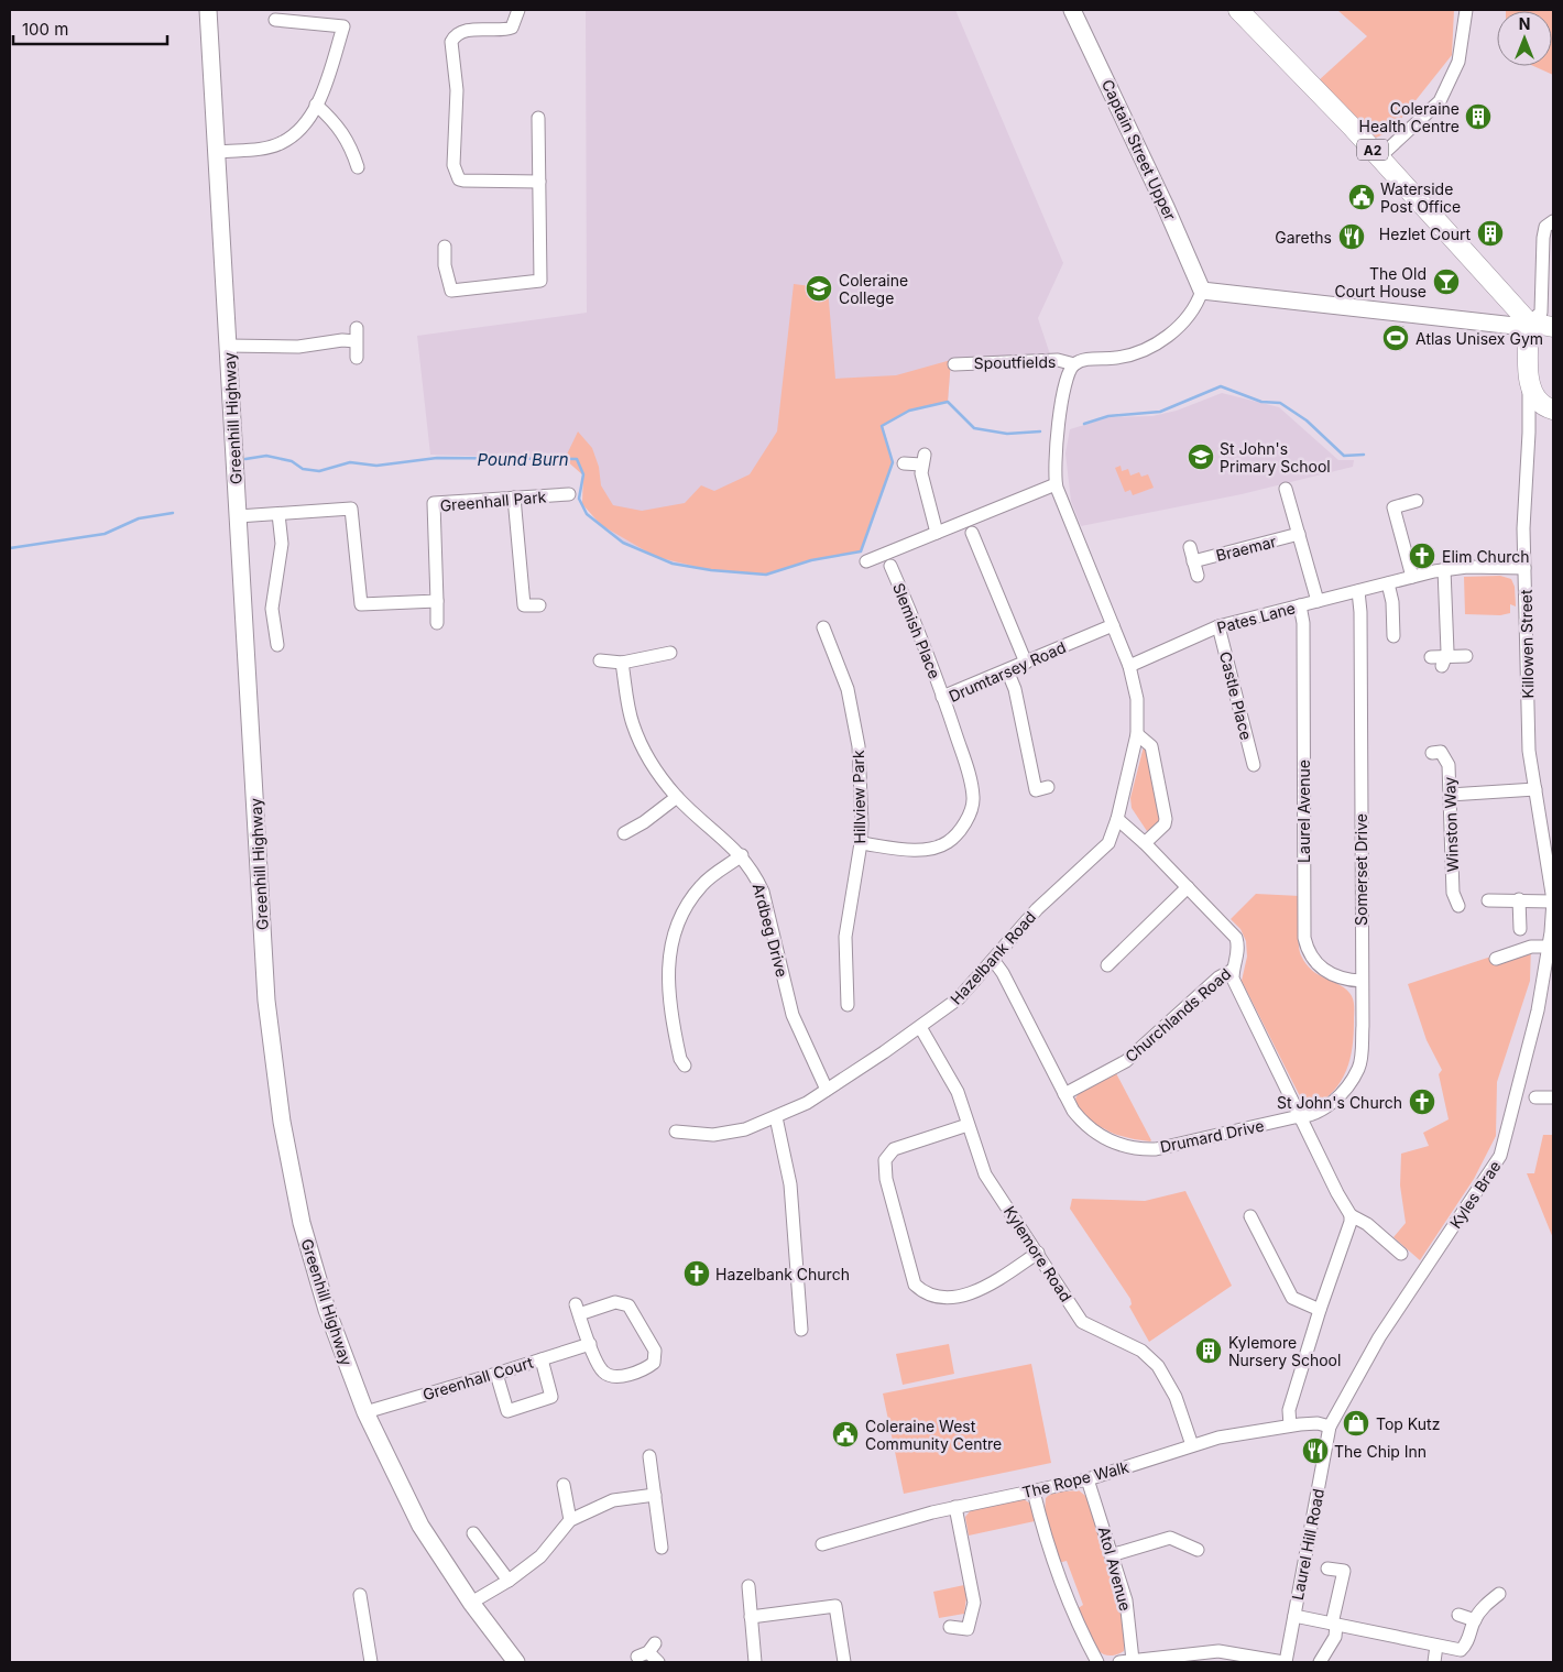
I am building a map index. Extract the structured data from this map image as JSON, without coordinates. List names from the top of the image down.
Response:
{
  "streets": {
    "main road": [
      "Captain Street Upper",
      "A2",
      "Greenhill Highway",
      "Killowen Street"
    ],
    "street": [
      "Spoutfields",
      "Greenhall Park",
      "Braemar",
      "Pates Lane",
      "Slemish Place",
      "Drumtarsey Road",
      "Castle Place",
      "Hillview Park",
      "Laurel Avenue",
      "Winston Way",
      "Somerset Drive",
      "Ardbeg Drive",
      "Hazelbank Road",
      "Churchlands Road",
      "Drumard Drive",
      "Kyles Brae",
      "Kylemore Road",
      "Greenhall Court",
      "The Rope Walk",
      "Laurel Hill Road",
      "Atol Avenue"
    ]
  },
  "crossings": [
    ["A2", "Killowen Street"],
    ["Spoutfields", "Hazelbank Road"],
    ["Greenhill Highway", "Greenhall Court"],
    ["Pates Lane", "Killowen Street"],
    ["Pates Lane", "Castle Place"],
    ["Pates Lane", "Laurel Avenue"],
    ["Pates Lane", "Somerset Drive"],
    ["Pates Lane", "Hazelbank Road"],
    ["Slemish Place", "Drumtarsey Road"],
    ["Killowen Street", "Kyles Brae"],
    ["Drumtarsey Road", "Hillview Park"],
    ["Drumtarsey Road", "Hazelbank Road"],
    ["Laurel Avenue", "Somerset Drive"],
    ["Somerset Drive", "Drumard Drive"],
    ["Ardbeg Drive", "Hazelbank Road"],
    ["Hazelbank Road", "Churchlands Road"],
    ["Hazelbank Road", "Drumard Drive"],
    ["Hazelbank Road", "Kylemore Road"],
    ["Churchlands Road", "Drumard Drive"],
    ["Kyles Brae", "The Rope Walk"],
    ["Kyles Brae", "Laurel Hill Road"],
    ["Kylemore Road", "The Rope Walk"],
    ["The Rope Walk", "Laurel Hill Road"],
    ["The Rope Walk", "Atol Avenue"]
  ],
  "water": ["Pound Burn"],
  "places": {
    "building": ["Coleraine Health Centre", "Hezlet Court", "Kylemore Nursery School"],
    "public building": ["Waterside Post Office", "Coleraine West Community Centre"],
    "restaurant": ["Gareths", "The Chip Inn"],
    "bar": ["The Old Court House"],
    "school or university": ["Coleraine College", "St John's Primary School"],
    "sports": ["Atlas Unisex Gym"],
    "church": ["Elim Church", "St John's Church", "Hazelbank Church"],
    "shop": ["Top Kutz"]
  },
  "scale_bar": "100 m",
  "north": "top"
}
